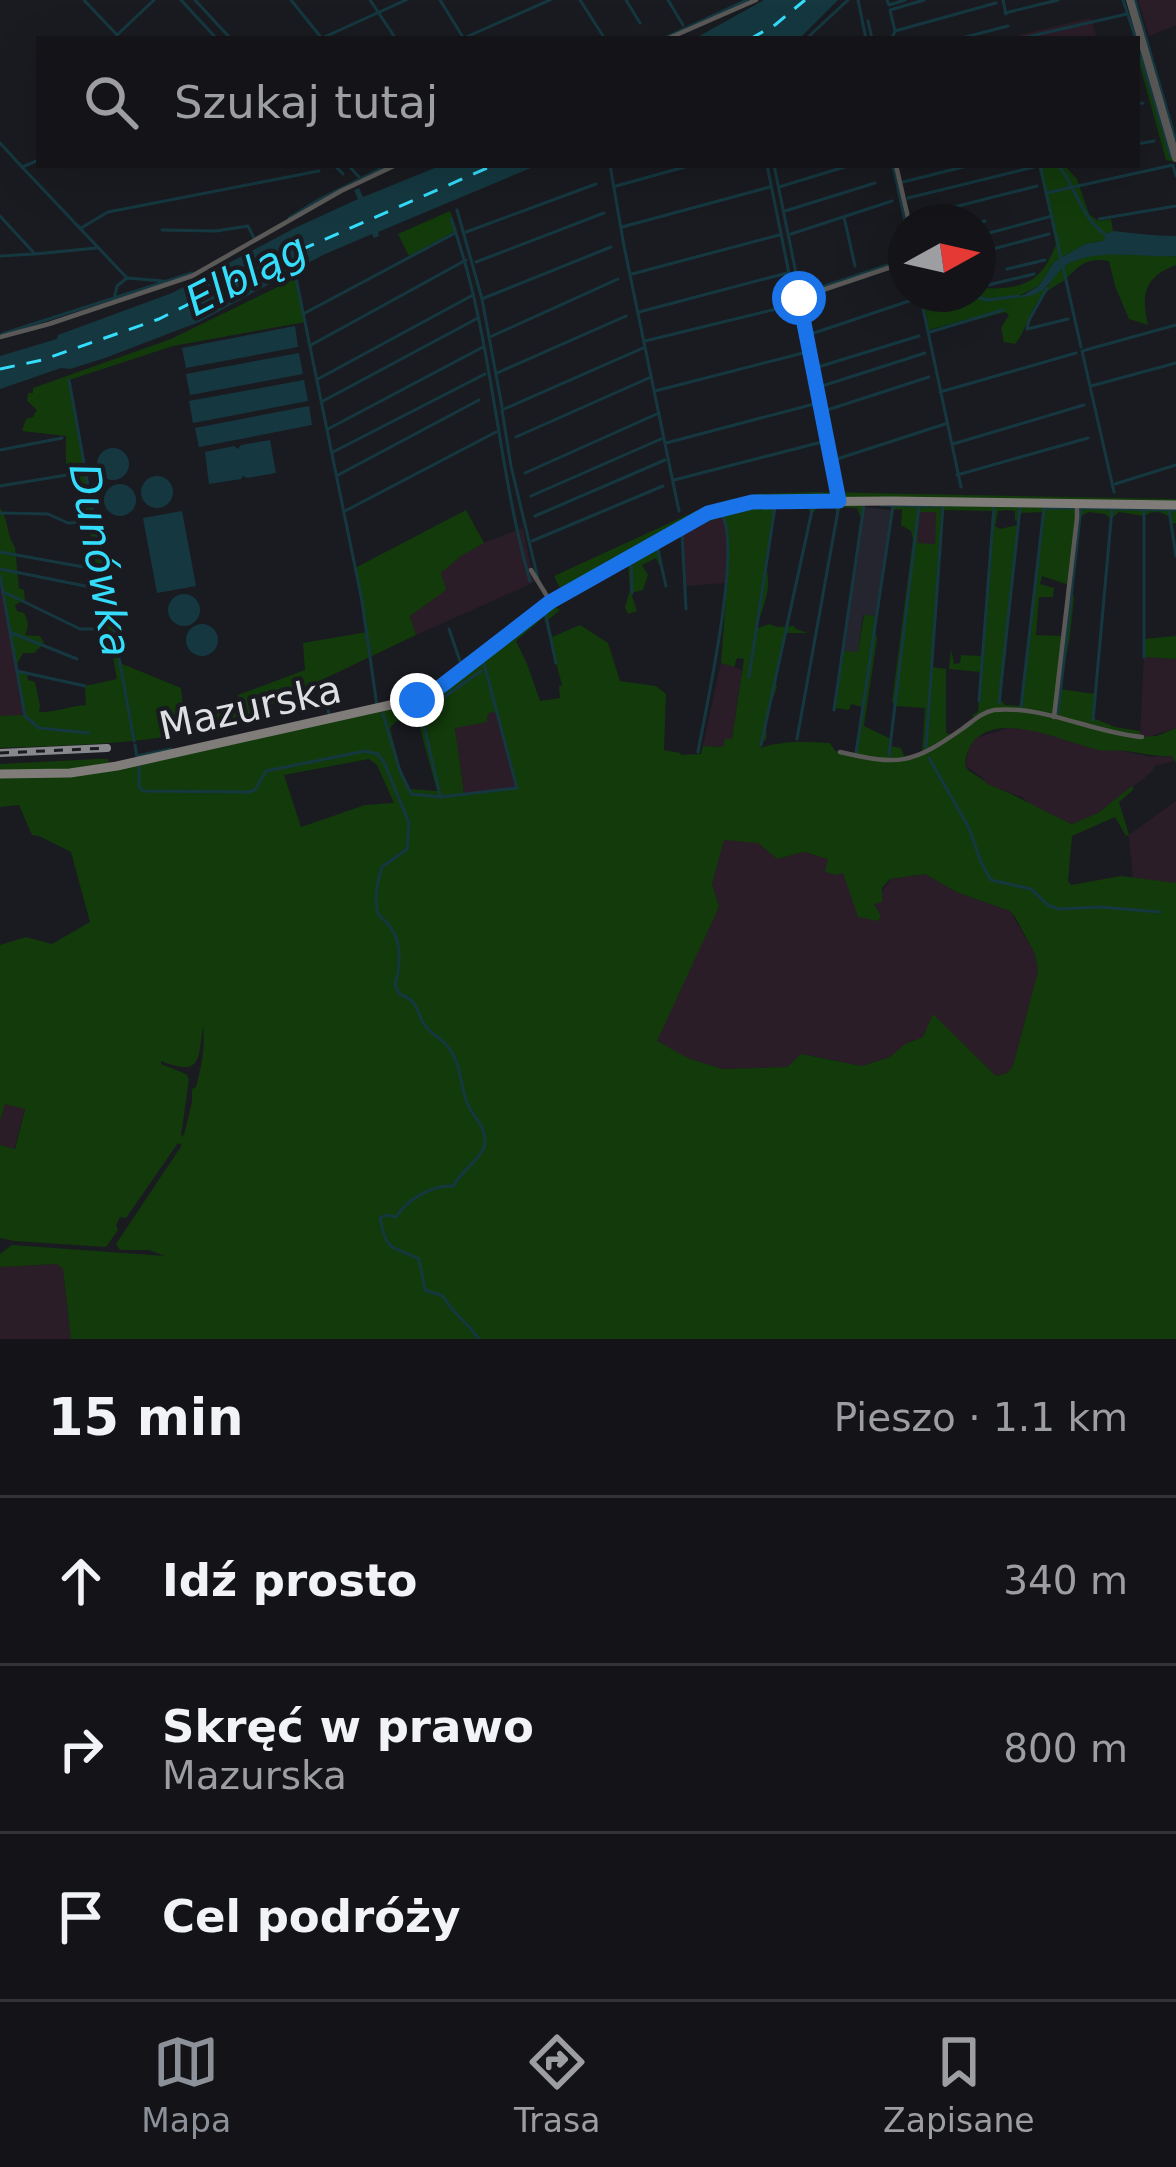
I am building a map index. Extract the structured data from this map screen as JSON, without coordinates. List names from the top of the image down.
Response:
{
  "streets": {
    "main road": ["Mazurska"]
  },
  "water": ["Elbląg", "Dunówka"],
  "north": "right",
  "page": {
    "search": "Szukaj tutaj",
    "heading": ["15 min", "Pieszo · 1.1 km"],
    "list": [
      ["Idź prosto", "340 m"],
      ["Skręć w prawo", "Mazurska", "800 m"],
      "Cel podróży"
    ],
    "nav": ["Mapa", "Trasa", "Zapisane"]
  }
}
